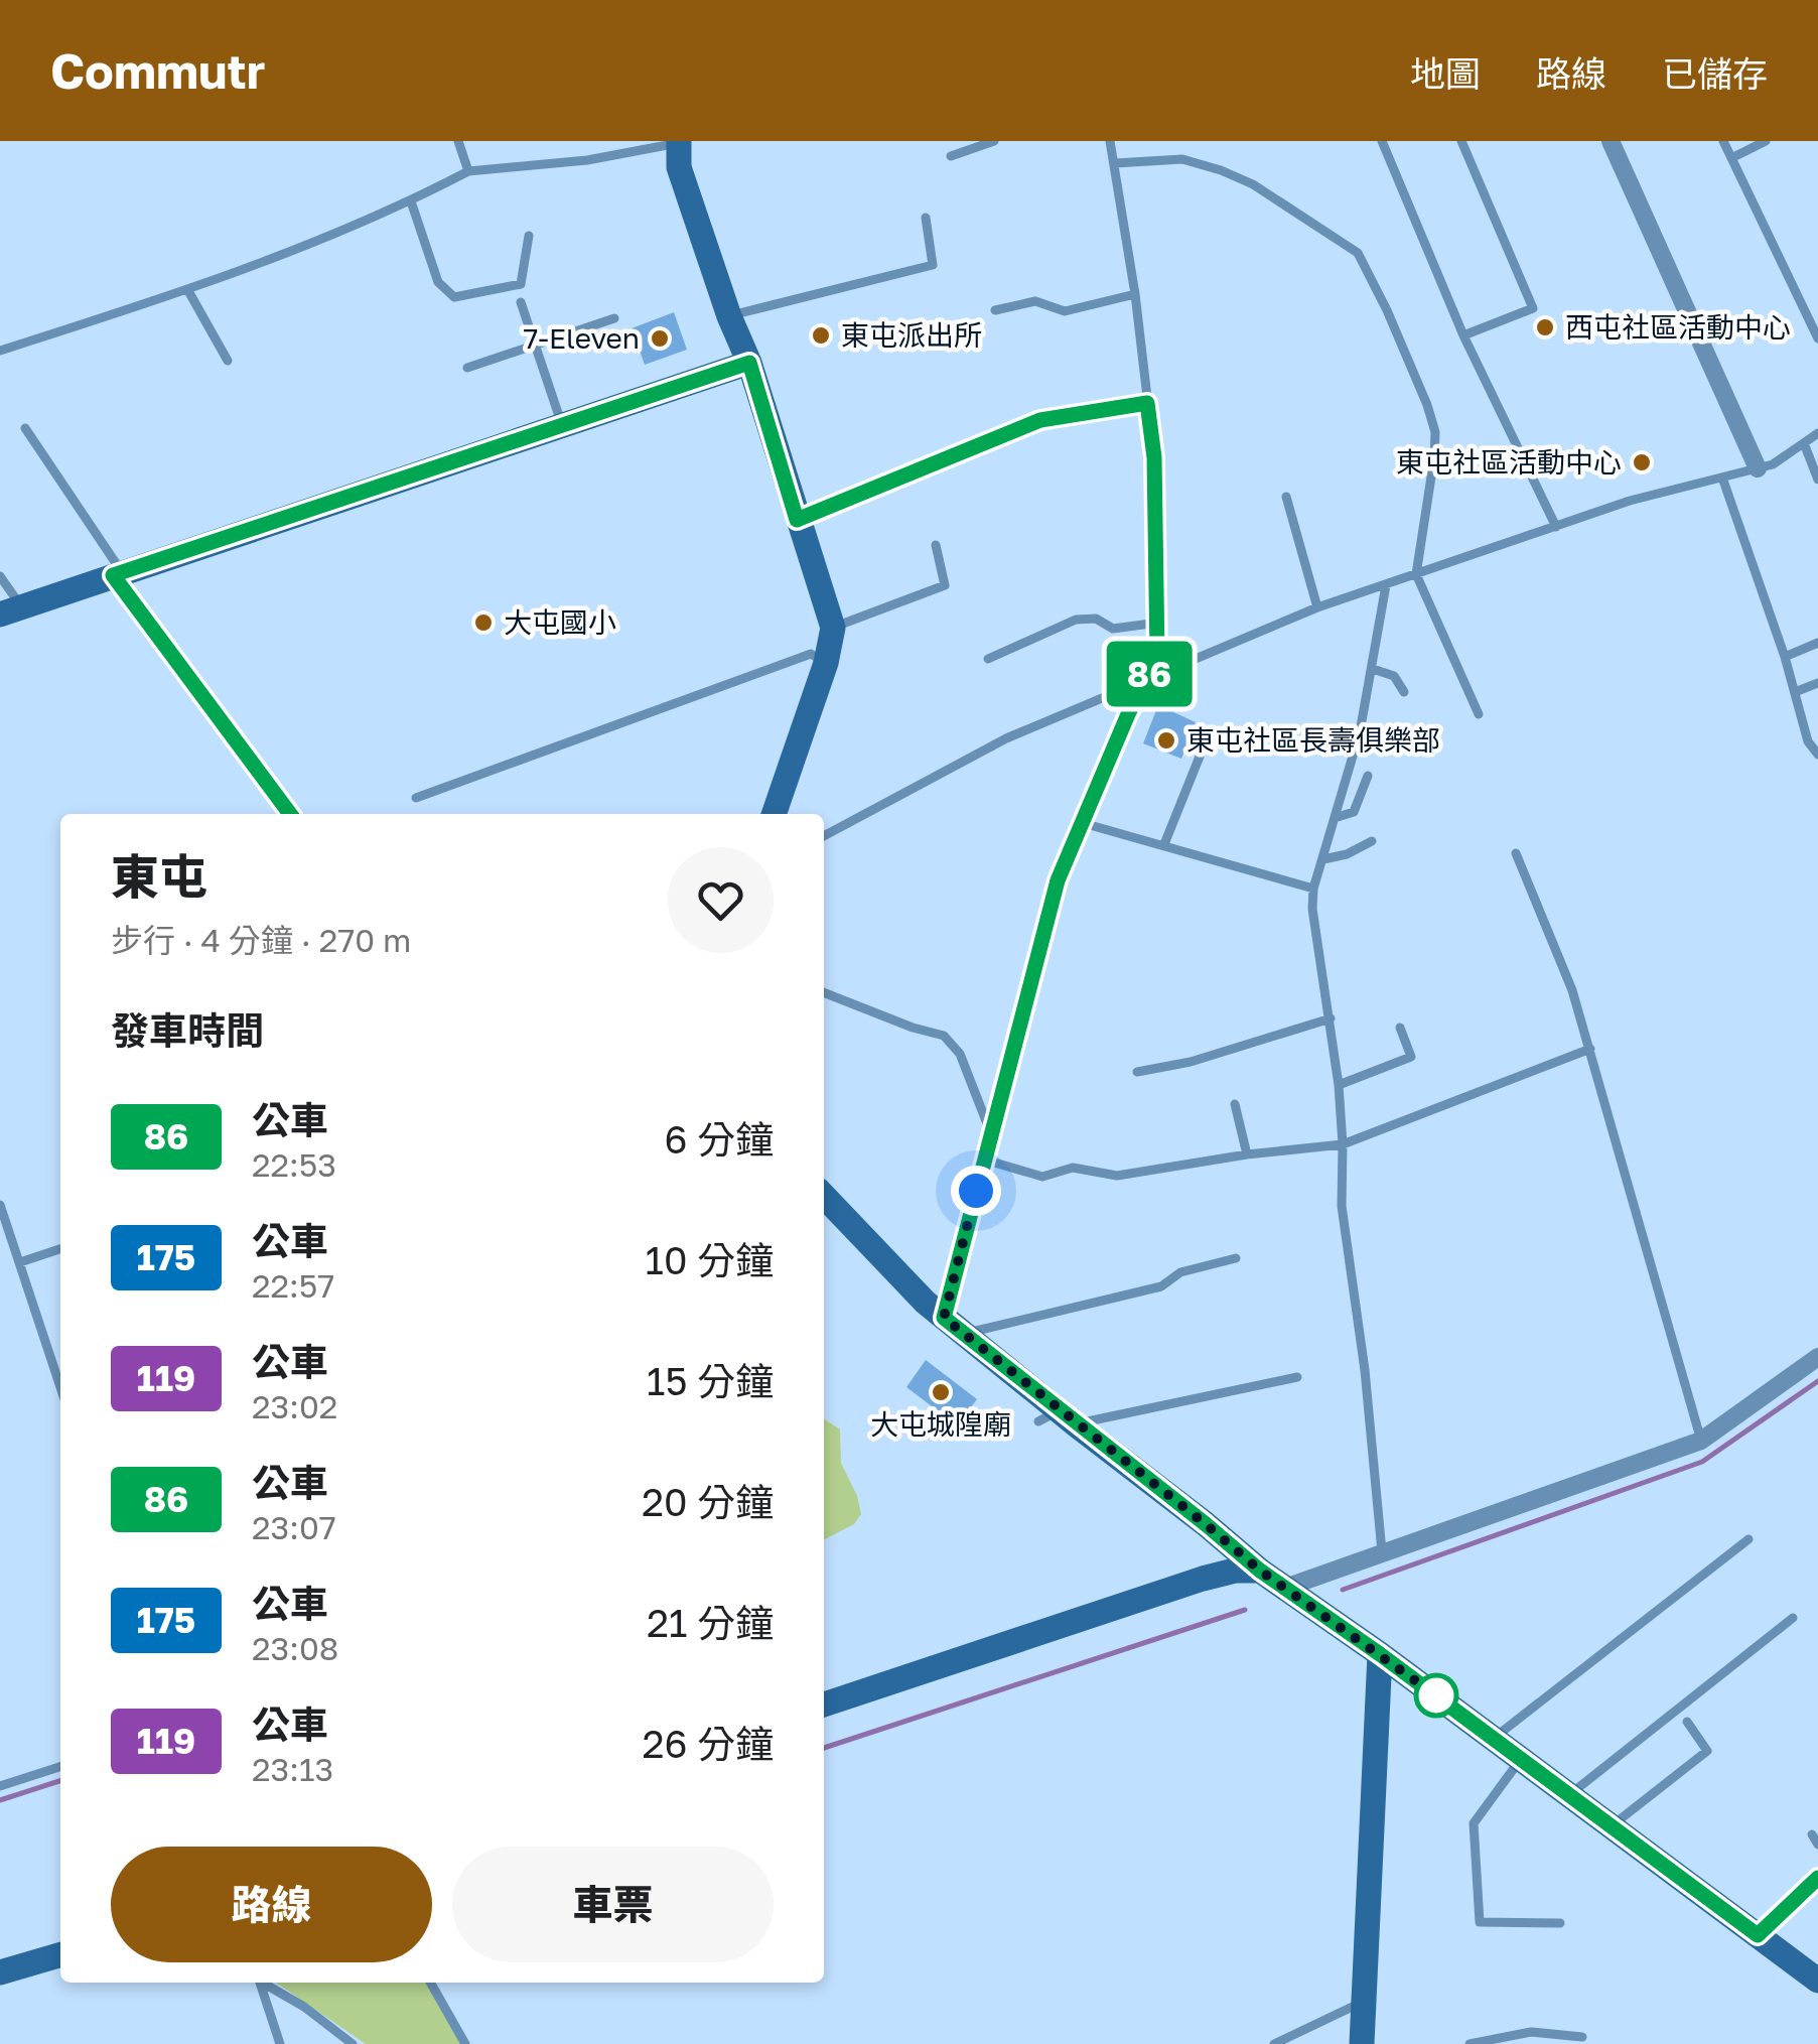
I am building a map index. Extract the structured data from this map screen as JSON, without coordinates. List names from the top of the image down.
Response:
{
  "places": [
    "西屯社區活動中心",
    "東屯派出所",
    "7-Eleven",
    "東屯社區活動中心",
    "大屯國小",
    "東屯社區長壽俱樂部",
    "大屯城隍廟"
  ],
  "lines": ["bus line 86"],
  "page": {
    "header": "Commutr",
    "nav": ["地圖", "路線", "已儲存"],
    "on_map": "86",
    "heading": [
      ["東屯", "步行 · 4 分鐘 · 270 m"],
      "發車時間"
    ],
    "list": [
      {
        "mark": "86",
        "name": "公車",
        "note": "22:53",
        "value": "6 分鐘"
      },
      {
        "mark": "175",
        "name": "公車",
        "note": "22:57",
        "value": "10 分鐘"
      },
      {
        "mark": "119",
        "name": "公車",
        "note": "23:02",
        "value": "15 分鐘"
      },
      {
        "mark": "86",
        "name": "公車",
        "note": "23:07",
        "value": "20 分鐘"
      },
      {
        "mark": "175",
        "name": "公車",
        "note": "23:08",
        "value": "21 分鐘"
      },
      {
        "mark": "119",
        "name": "公車",
        "note": "23:13",
        "value": "26 分鐘"
      }
    ],
    "buttons": ["路線", "車票"]
  }
}
